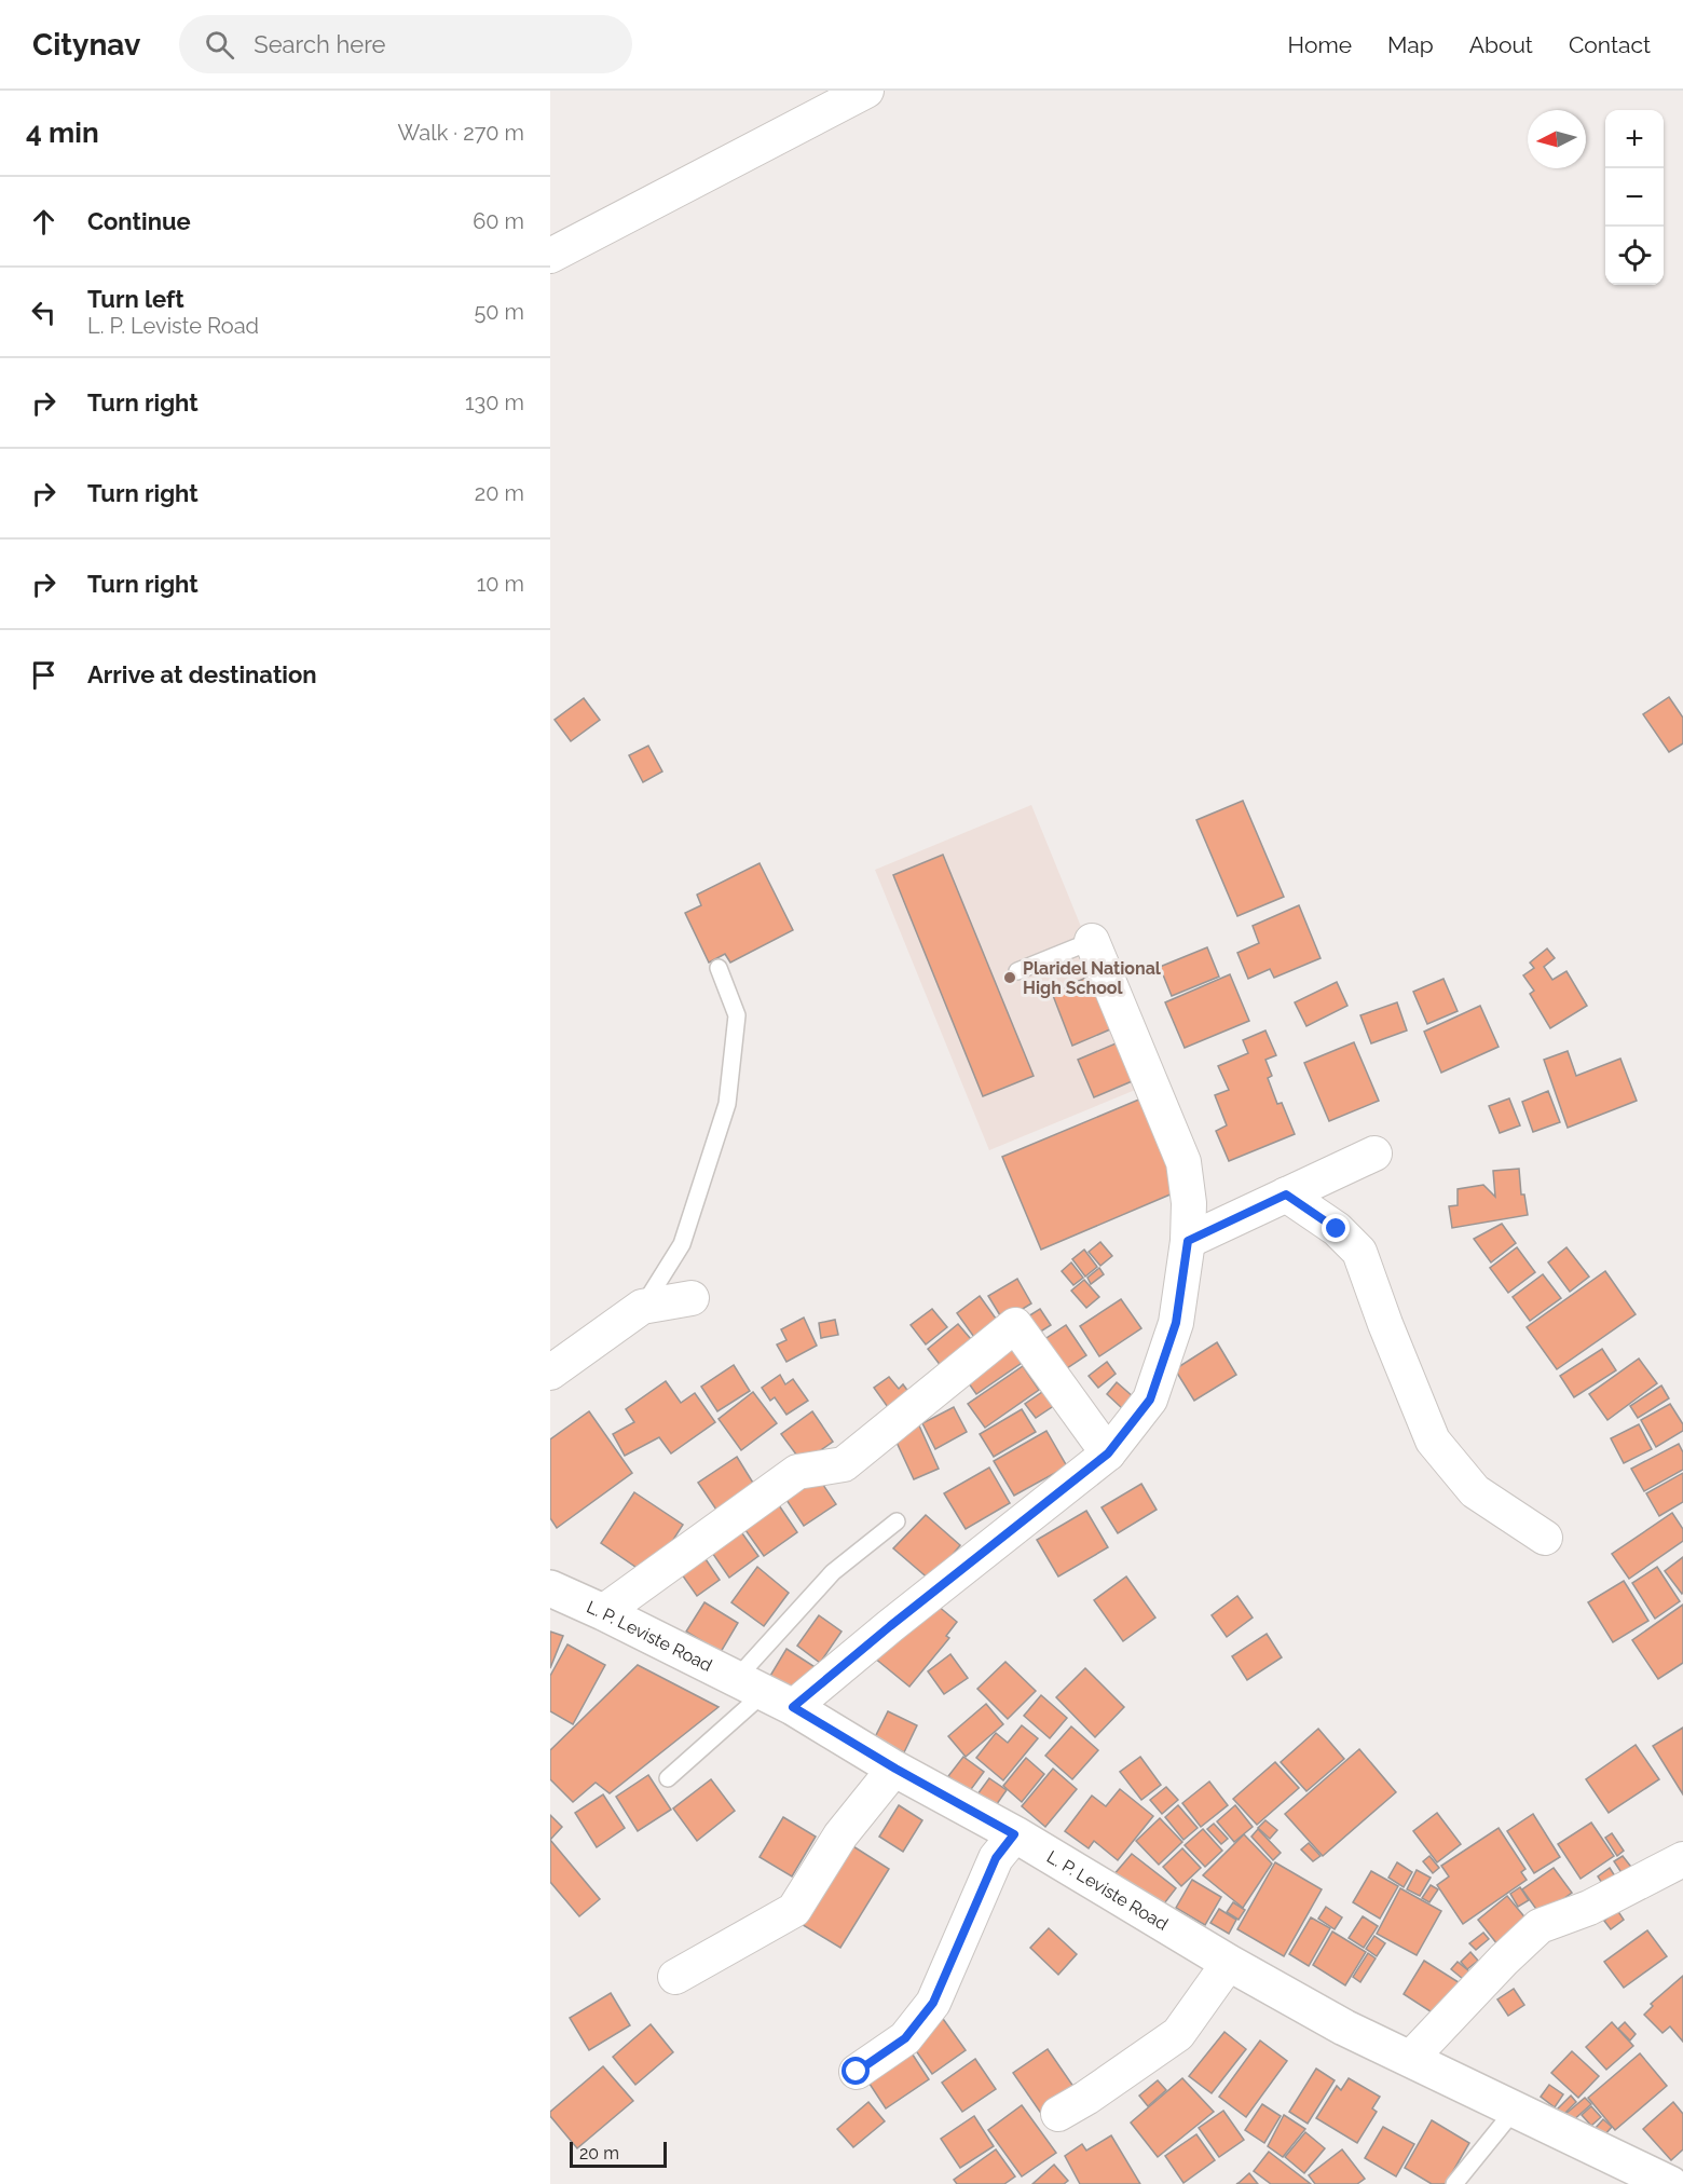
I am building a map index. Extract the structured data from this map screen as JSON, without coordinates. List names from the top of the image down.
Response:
{
  "streets": {
    "main road": ["L. P. Leviste Road"]
  },
  "places": ["Plaridel National High School"],
  "scale_bar": "20 m",
  "north": "left",
  "page": {
    "header": "Citynav",
    "search": "Search here",
    "nav": [
      "Home",
      "Map",
      "About",
      "Contact"
    ],
    "heading": ["4 min", "Walk · 270 m"],
    "map_buttons": ["+", "−"],
    "list": [
      ["Continue", "60 m"],
      ["Turn left", "L. P. Leviste Road", "50 m"],
      ["Turn right", "130 m"],
      ["Turn right", "20 m"],
      ["Turn right", "10 m"],
      "Arrive at destination"
    ],
    "scale": "20 m"
  }
}
